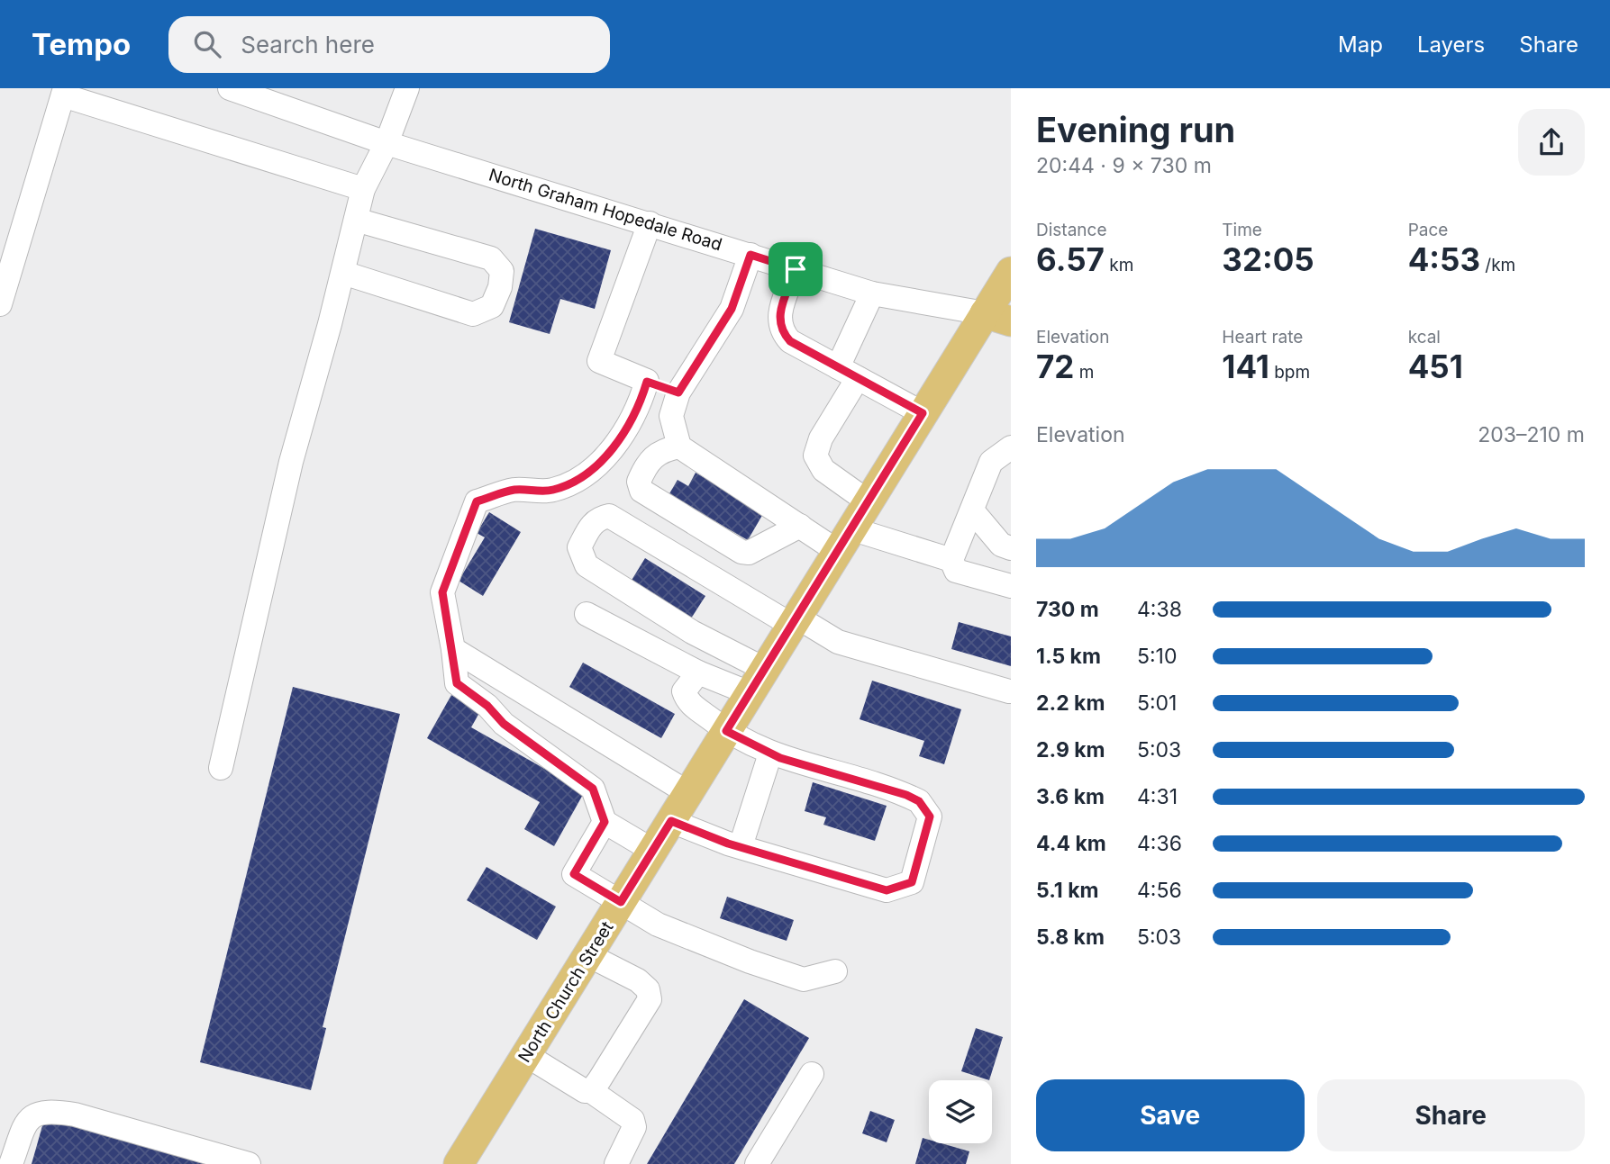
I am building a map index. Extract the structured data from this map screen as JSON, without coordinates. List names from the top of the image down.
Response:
{
  "streets": {
    "main road": ["North Church Street"],
    "street": ["North Graham Hopedale Road"]
  },
  "crossings": [
    ["North Graham Hopedale Road", "North Church Street"]
  ],
  "page": {
    "header": "Tempo",
    "search": "Search here",
    "nav": ["Map", "Layers", "Share"],
    "heading": ["Evening run", "20:44 · 9 × 730 m"],
    "stats": [
      ["Distance", "6.57 km"],
      ["Time", "32:05"],
      ["Pace", "4:53 /km"],
      ["Elevation", "72 m"],
      ["Heart rate", "141 bpm"],
      ["kcal", "451"]
    ],
    "chart": ["Elevation", "203–210 m"],
    "list": [
      {
        "name": "730 m",
        "note": "4:38"
      },
      {
        "name": "1.5 km",
        "note": "5:10"
      },
      {
        "name": "2.2 km",
        "note": "5:01"
      },
      {
        "name": "2.9 km",
        "note": "5:03"
      },
      {
        "name": "3.6 km",
        "note": "4:31"
      },
      {
        "name": "4.4 km",
        "note": "4:36"
      },
      {
        "name": "5.1 km",
        "note": "4:56"
      },
      {
        "name": "5.8 km",
        "note": "5:03"
      }
    ],
    "buttons": ["Save", "Share"]
  }
}
